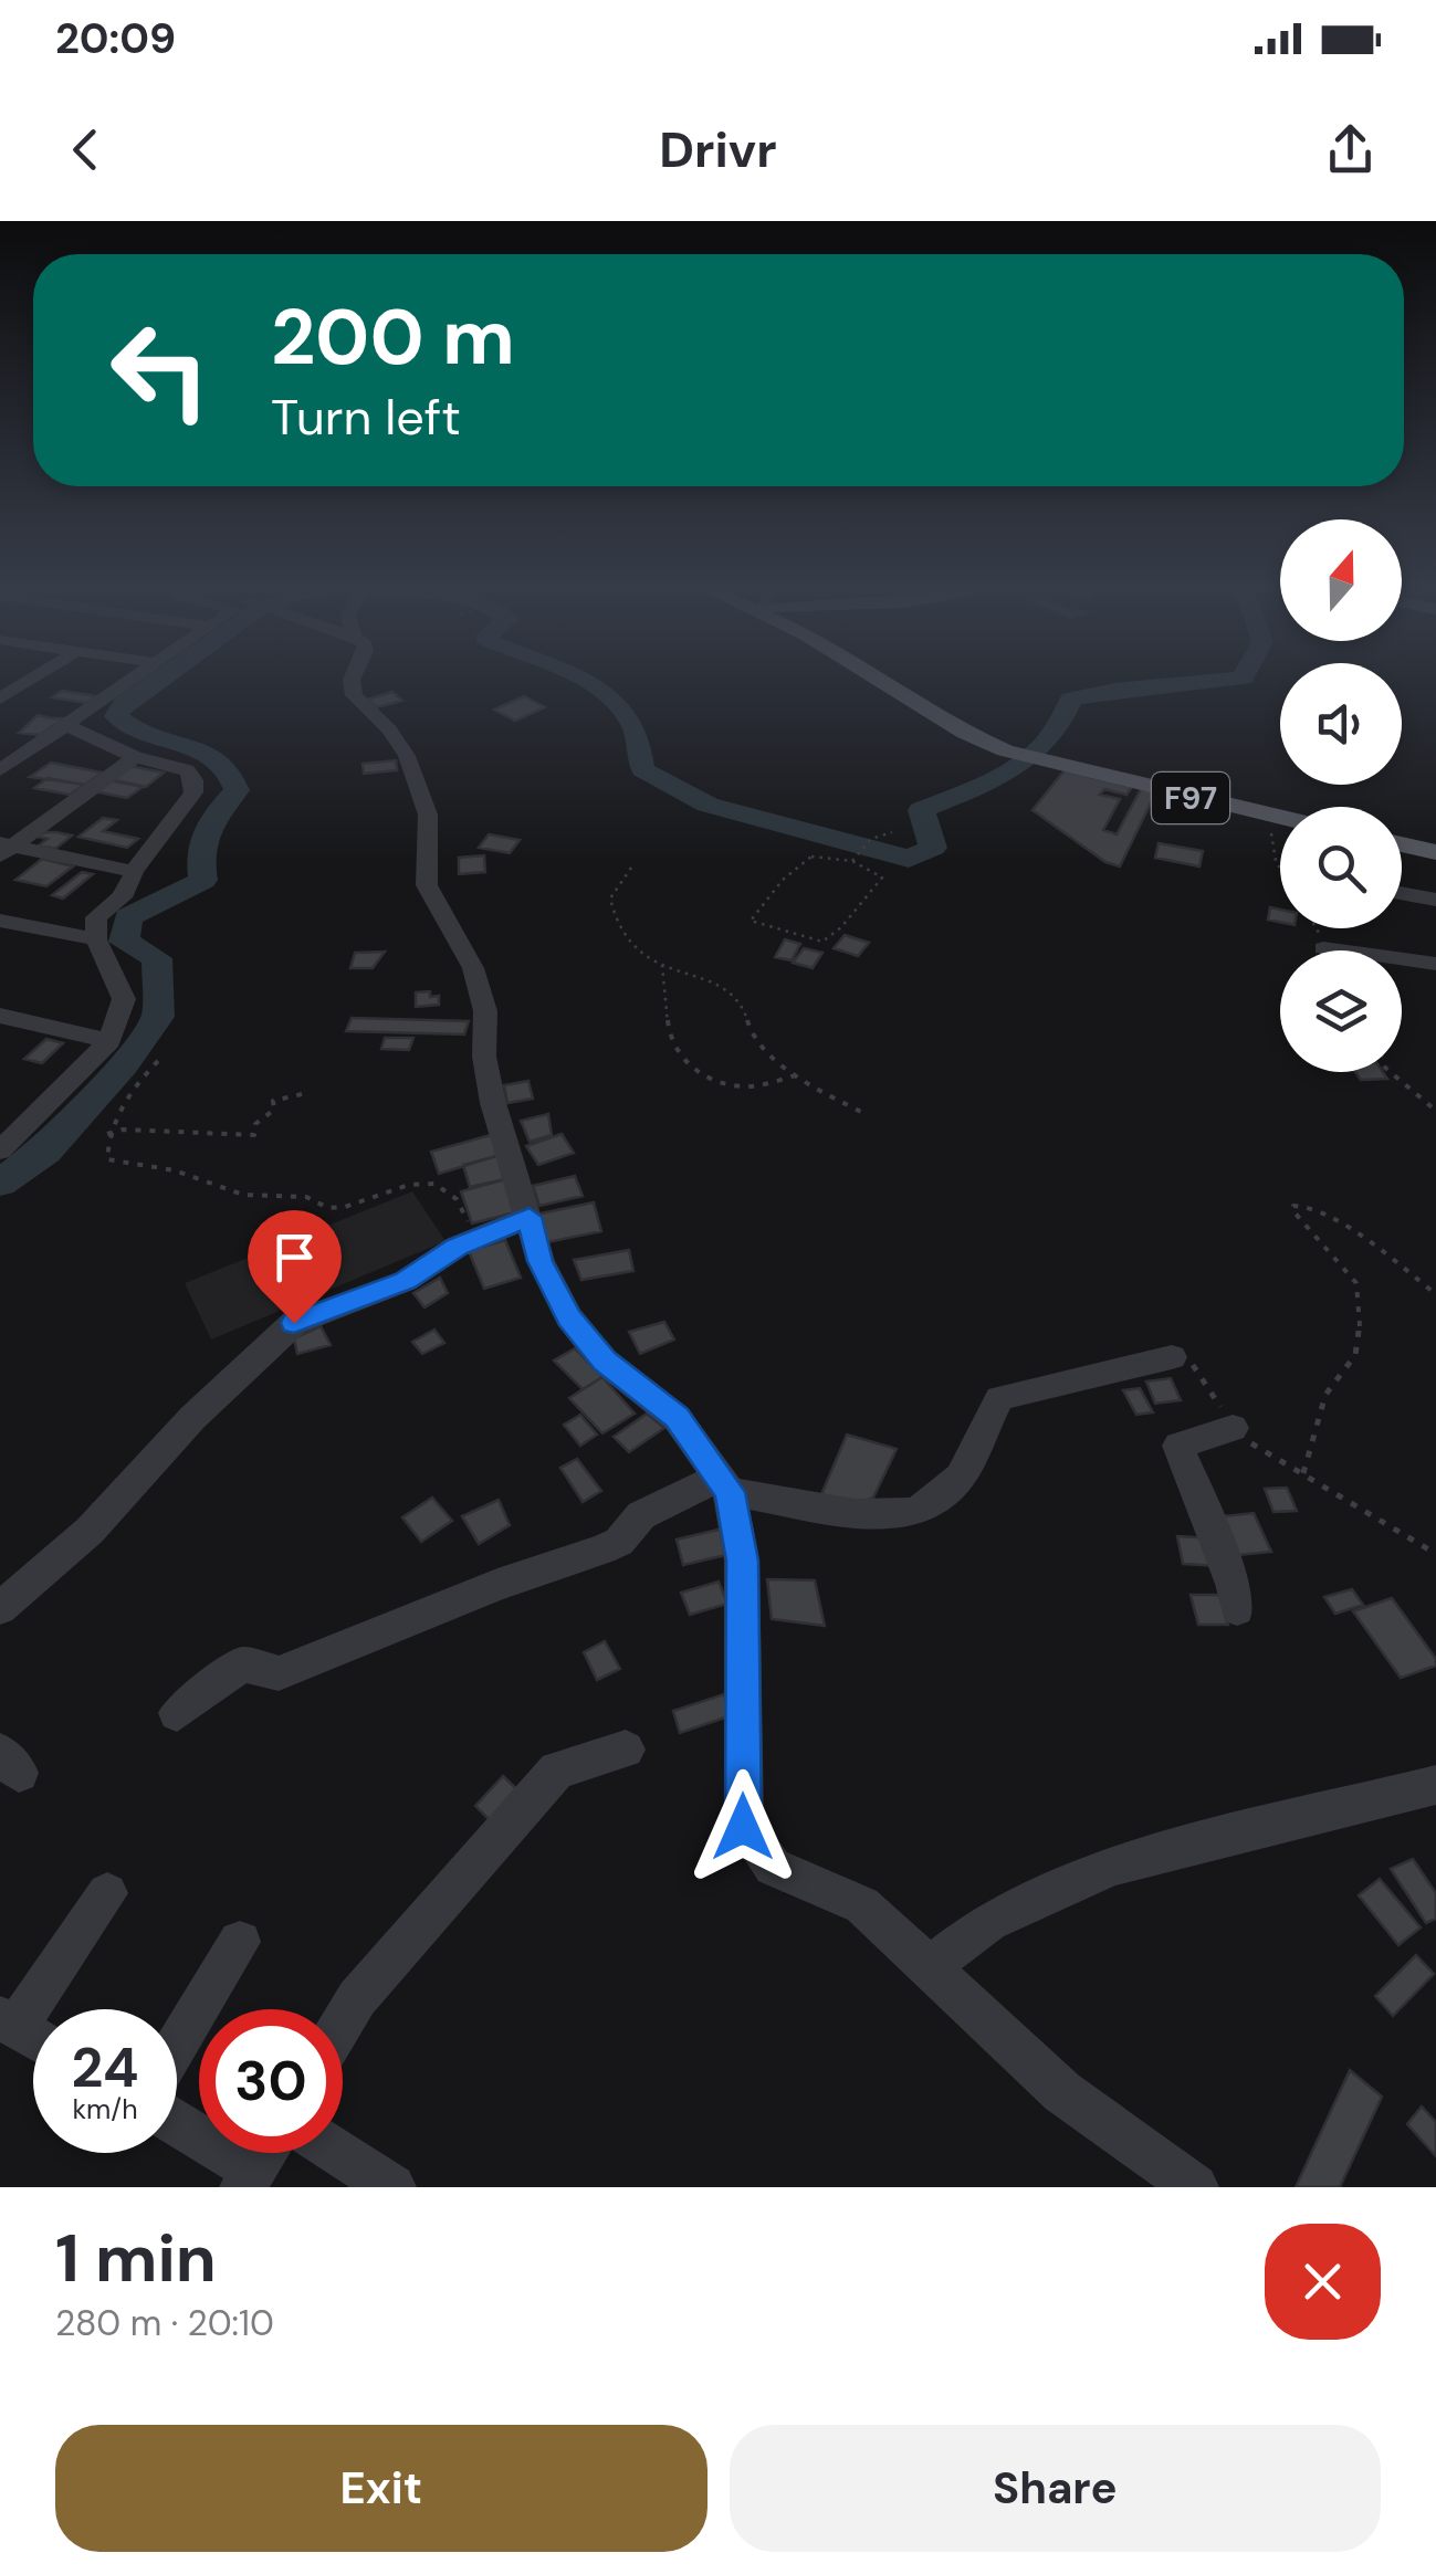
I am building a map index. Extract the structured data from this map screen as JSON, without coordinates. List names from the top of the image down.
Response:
{
  "streets": {
    "main road": ["F97"]
  },
  "north": "top",
  "page": {
    "status": "20:09",
    "header": "Drivr",
    "turn": ["200 m", "Turn left"],
    "speed": "24 km/h",
    "limit": "30",
    "heading": ["1 min", "280 m · 20:10"],
    "buttons": ["Exit", "Share"]
  }
}
